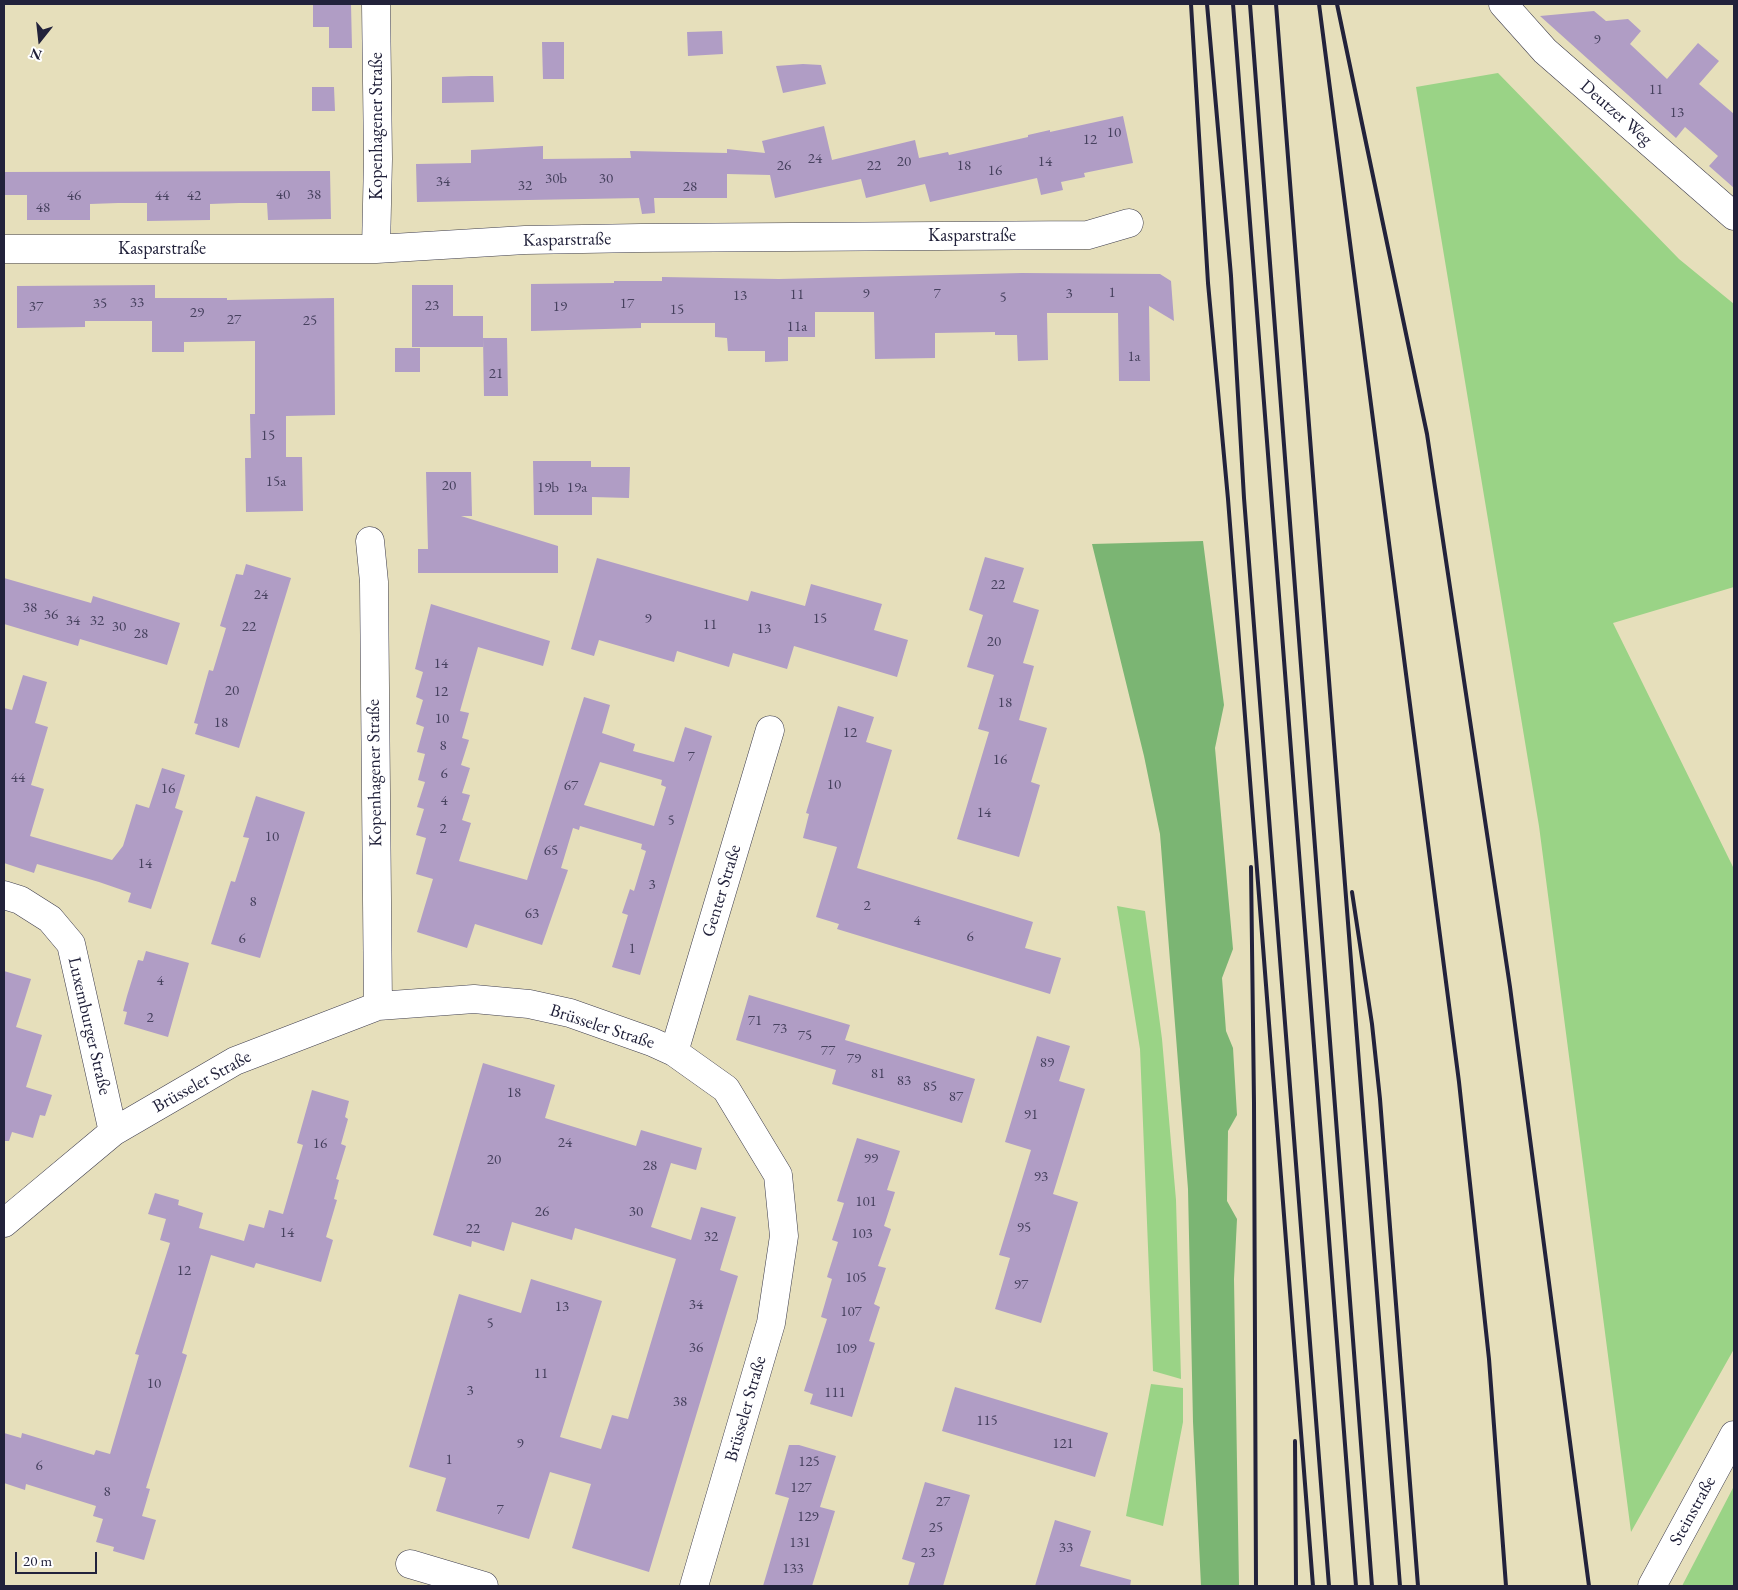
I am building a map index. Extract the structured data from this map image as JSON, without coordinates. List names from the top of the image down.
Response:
{
  "streets": {
    "street": [
      "Deutzer Weg",
      "Kopenhagener Straße",
      "Kasparstraße",
      "Genter Straße",
      "Luxemburger Straße",
      "Brüsseler Straße",
      "Steinstraße"
    ]
  },
  "crossings": [
    ["Kopenhagener Straße", "Kasparstraße"],
    ["Kopenhagener Straße", "Brüsseler Straße"],
    ["Genter Straße", "Brüsseler Straße"],
    ["Luxemburger Straße", "Brüsseler Straße"]
  ],
  "house_numbers": [
    "9",
    "11",
    "13",
    "10",
    "12",
    "24",
    "20",
    "14",
    "26",
    "22",
    "18",
    "16",
    "30b",
    "30",
    "34",
    "32",
    "28",
    "40",
    "38",
    "46",
    "44",
    "42",
    "48",
    "1",
    "9",
    "7",
    "3",
    "11",
    "13",
    "5",
    "33",
    "35",
    "17",
    "23",
    "37",
    "19",
    "15",
    "29",
    "27",
    "25",
    "11a",
    "1a",
    "21",
    "15",
    "15a",
    "20",
    "19b",
    "19a",
    "22",
    "24",
    "38",
    "36",
    "9",
    "15",
    "34",
    "32",
    "11",
    "30",
    "22",
    "13",
    "28",
    "20",
    "14",
    "20",
    "12",
    "18",
    "10",
    "18",
    "12",
    "8",
    "7",
    "16",
    "6",
    "44",
    "10",
    "67",
    "16",
    "4",
    "14",
    "5",
    "2",
    "10",
    "65",
    "14",
    "3",
    "8",
    "2",
    "63",
    "4",
    "6",
    "6",
    "1",
    "4",
    "2",
    "71",
    "73",
    "75",
    "77",
    "79",
    "89",
    "81",
    "83",
    "85",
    "18",
    "87",
    "91",
    "24",
    "16",
    "99",
    "20",
    "28",
    "93",
    "101",
    "26",
    "30",
    "95",
    "22",
    "14",
    "103",
    "32",
    "12",
    "105",
    "97",
    "34",
    "13",
    "107",
    "5",
    "36",
    "109",
    "11",
    "10",
    "3",
    "111",
    "38",
    "115",
    "9",
    "121",
    "1",
    "125",
    "6",
    "127",
    "8",
    "27",
    "7",
    "129",
    "25",
    "131",
    "33",
    "23",
    "133"
  ],
  "scale_bar": "20 m",
  "north": "bottom"
}
